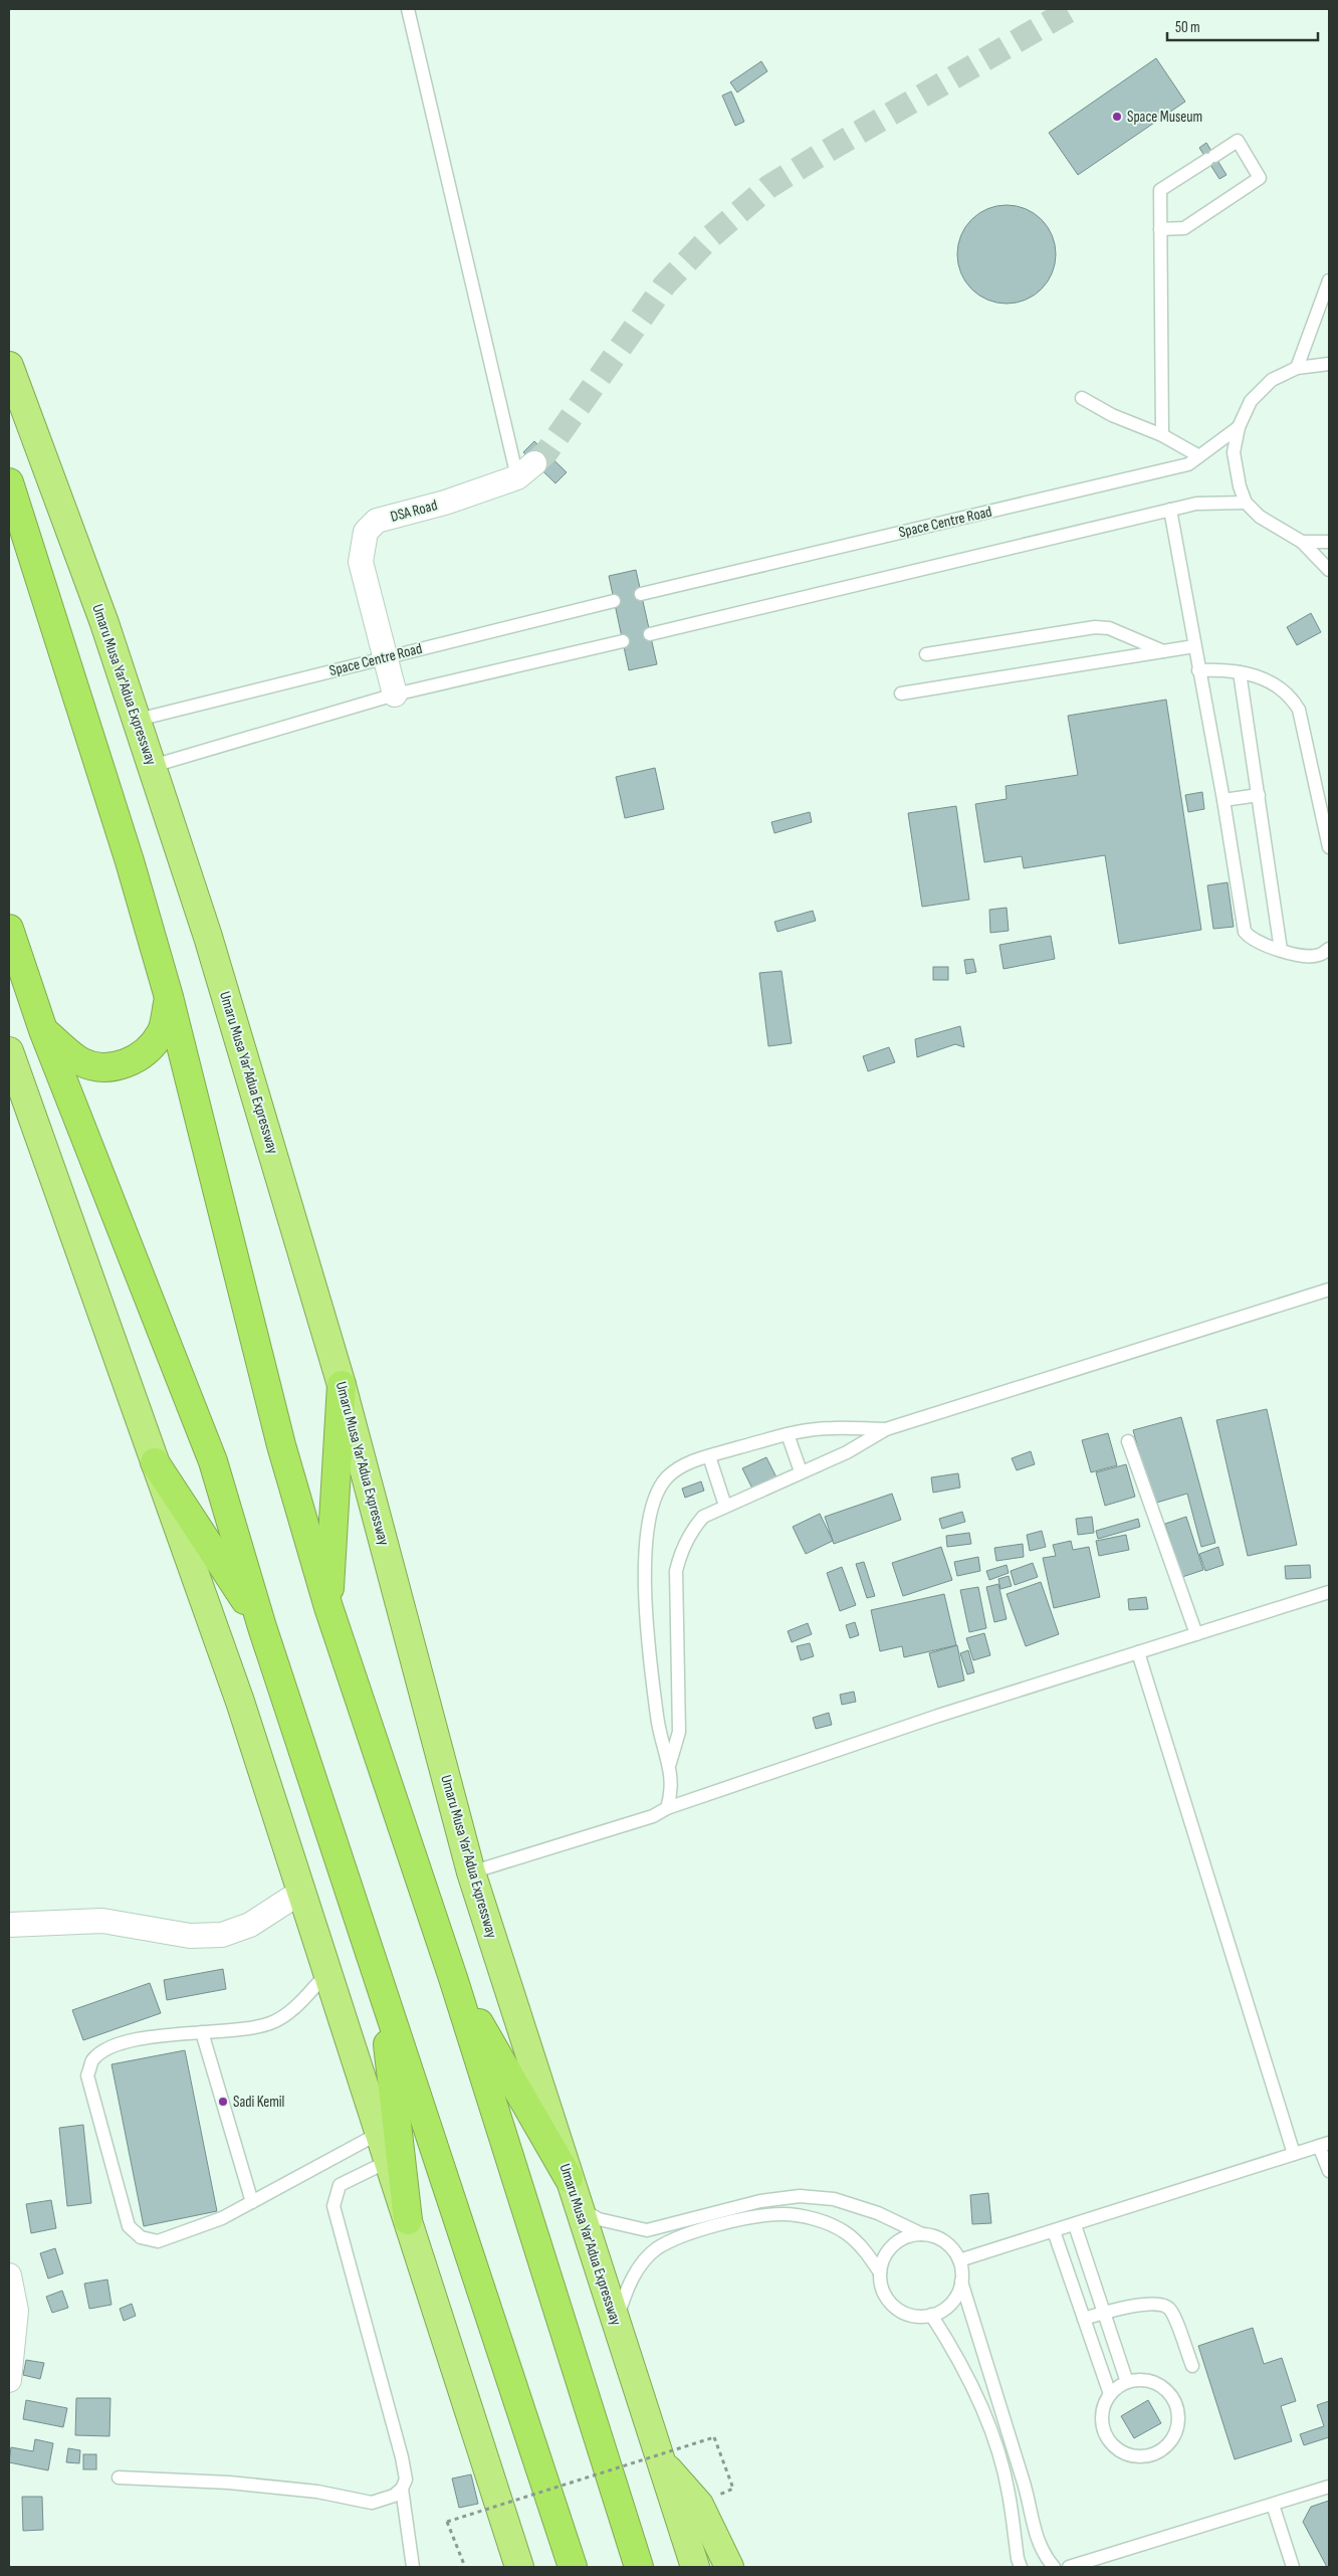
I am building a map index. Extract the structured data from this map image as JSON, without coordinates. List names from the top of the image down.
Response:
{
  "streets": {
    "highway": ["Umaru Musa Yar'Adua Expressway"],
    "street": ["DSA Road"],
    "lane": ["Space Centre Road"]
  },
  "crossings": [
    ["DSA Road", "Space Centre Road"],
    ["Space Centre Road", "Umaru Musa Yar'Adua Expressway"]
  ],
  "places": ["Space Museum", "Sadi Kemil"],
  "scale_bar": "50 m"
}
